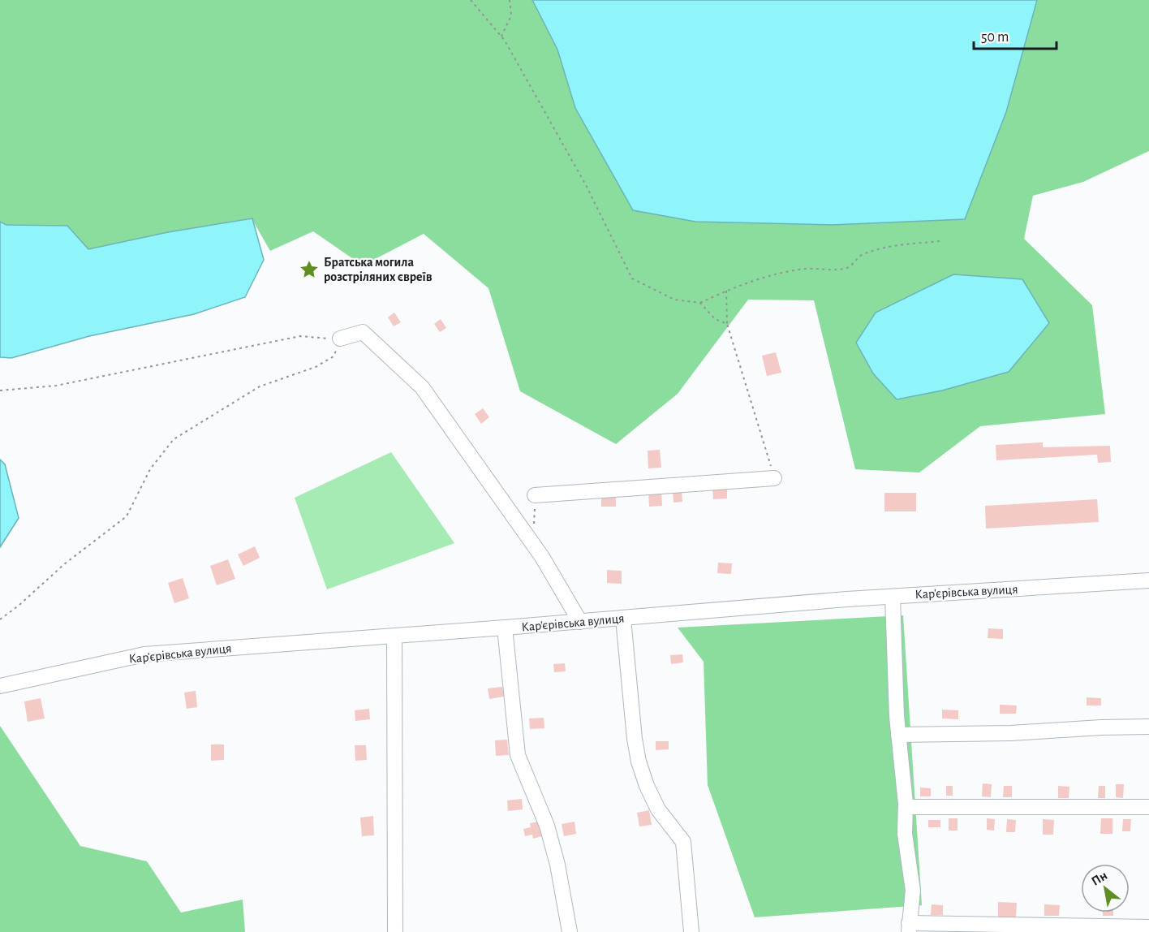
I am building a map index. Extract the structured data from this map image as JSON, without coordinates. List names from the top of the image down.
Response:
{
  "streets": {
    "street": ["Кар'єрівська вулиця"]
  },
  "places": {
    "place": ["Братська могила розстріляних євреїв"]
  },
  "scale_bar": "50 m",
  "north": "top left"
}
